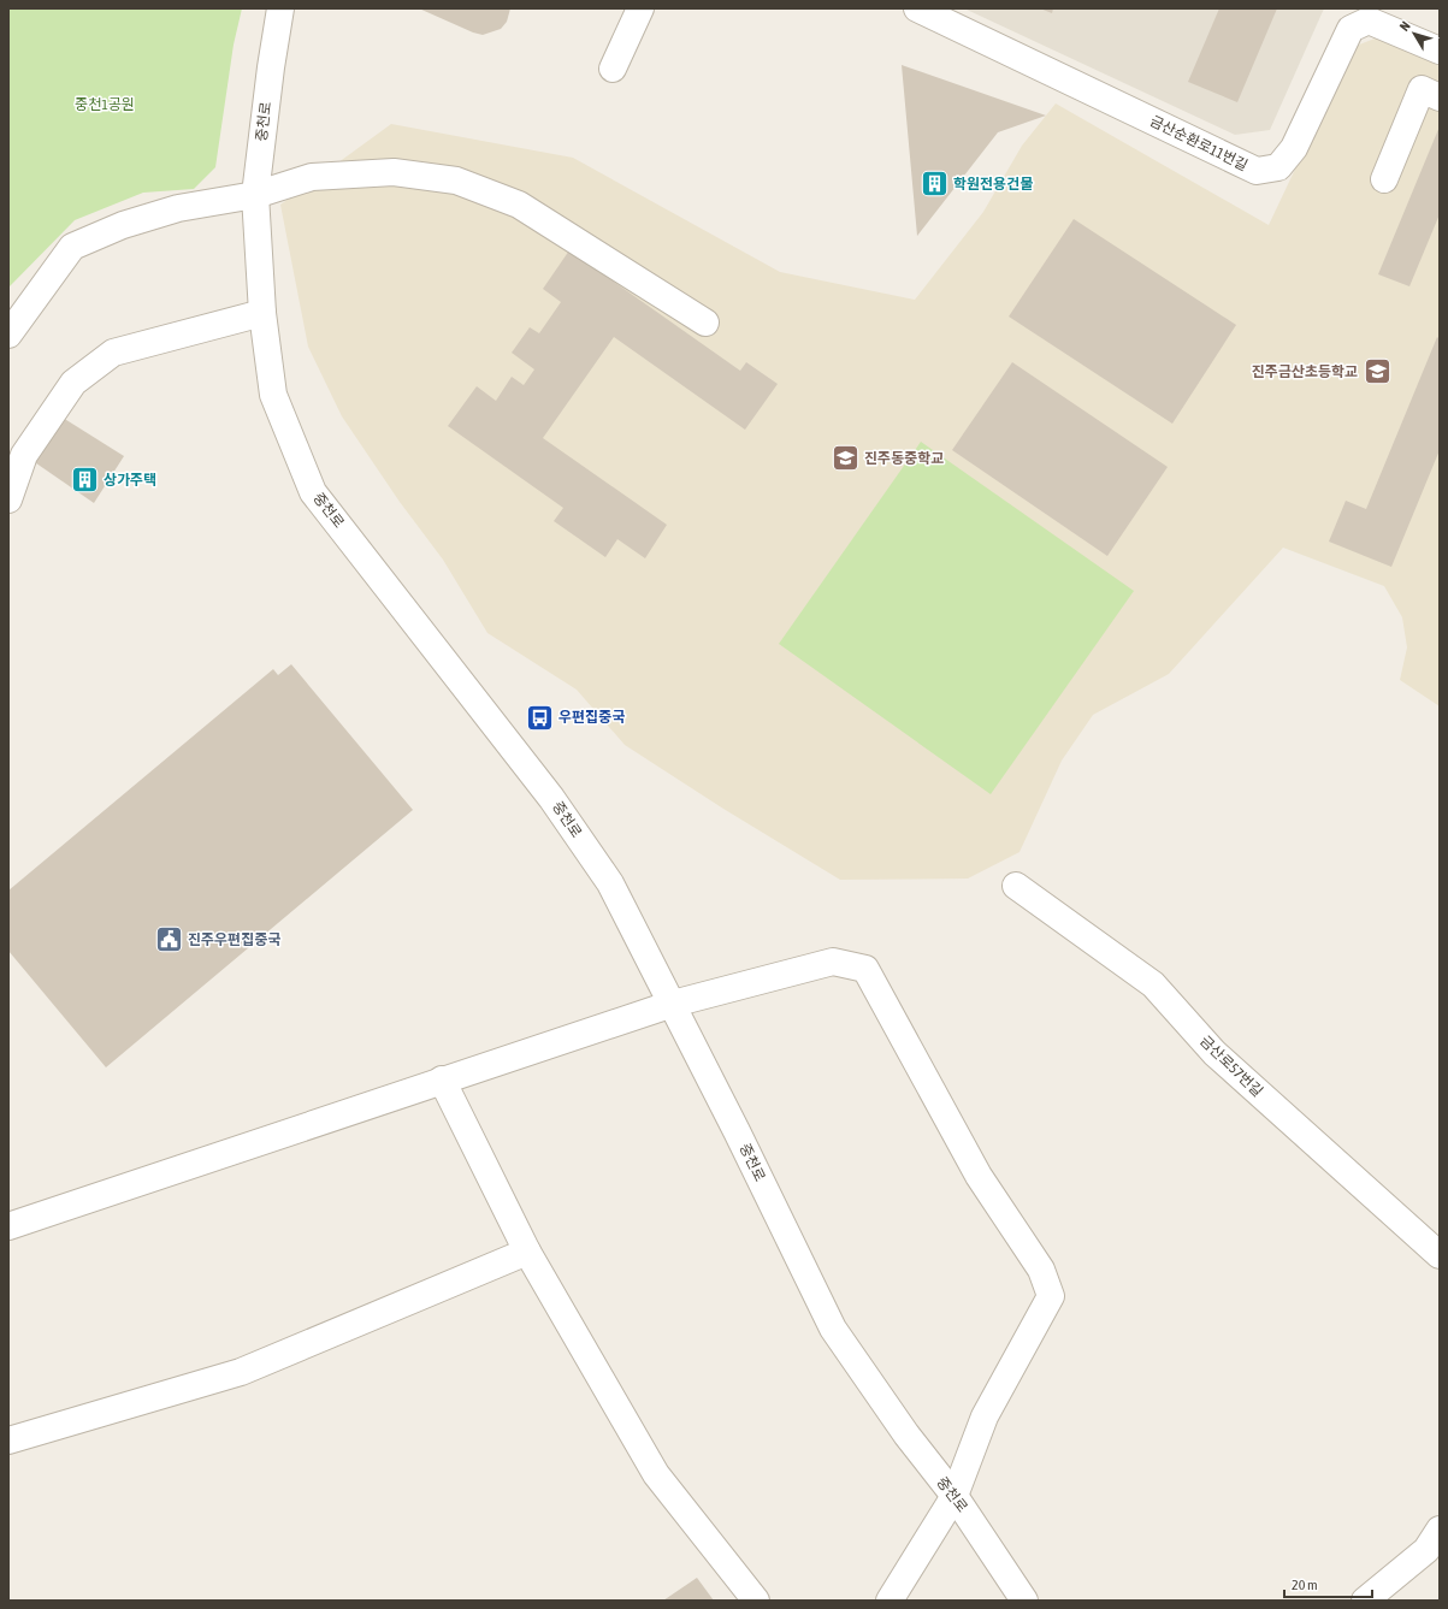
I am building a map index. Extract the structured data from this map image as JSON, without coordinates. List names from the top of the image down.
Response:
{
  "streets": {
    "street": ["중천로", "금산순환로11번길", "금산로57번길"]
  },
  "parks": ["중천1공원"],
  "places": {
    "building": ["학원전용건물", "상가주택"],
    "school or university": ["진주금산초등학교", "진주동중학교"],
    "bus stop": ["우편집중국"],
    "public building": ["진주우편집중국"]
  },
  "scale_bar": "20 m",
  "north": "top left"
}
